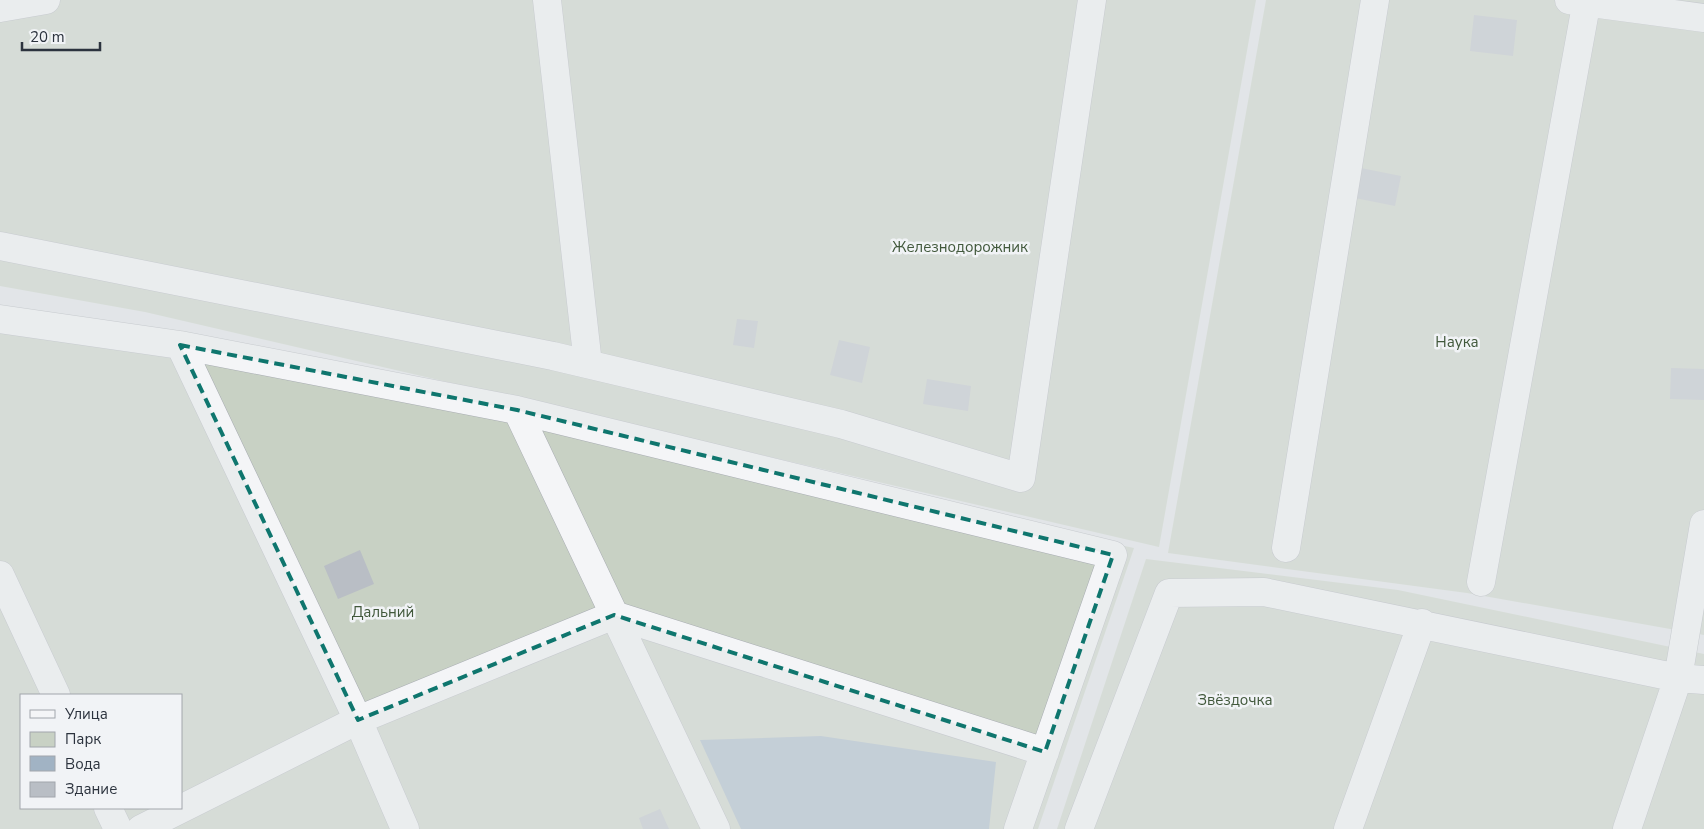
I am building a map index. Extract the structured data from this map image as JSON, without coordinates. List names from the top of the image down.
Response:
{
  "parks": [
    "Железнодорожник",
    "Наука",
    "Дальний",
    "Звёздочка"
  ],
  "legend": [
    "Улица",
    "Парк",
    "Вода",
    "Здание"
  ],
  "scale_bar": "20 m"
}
